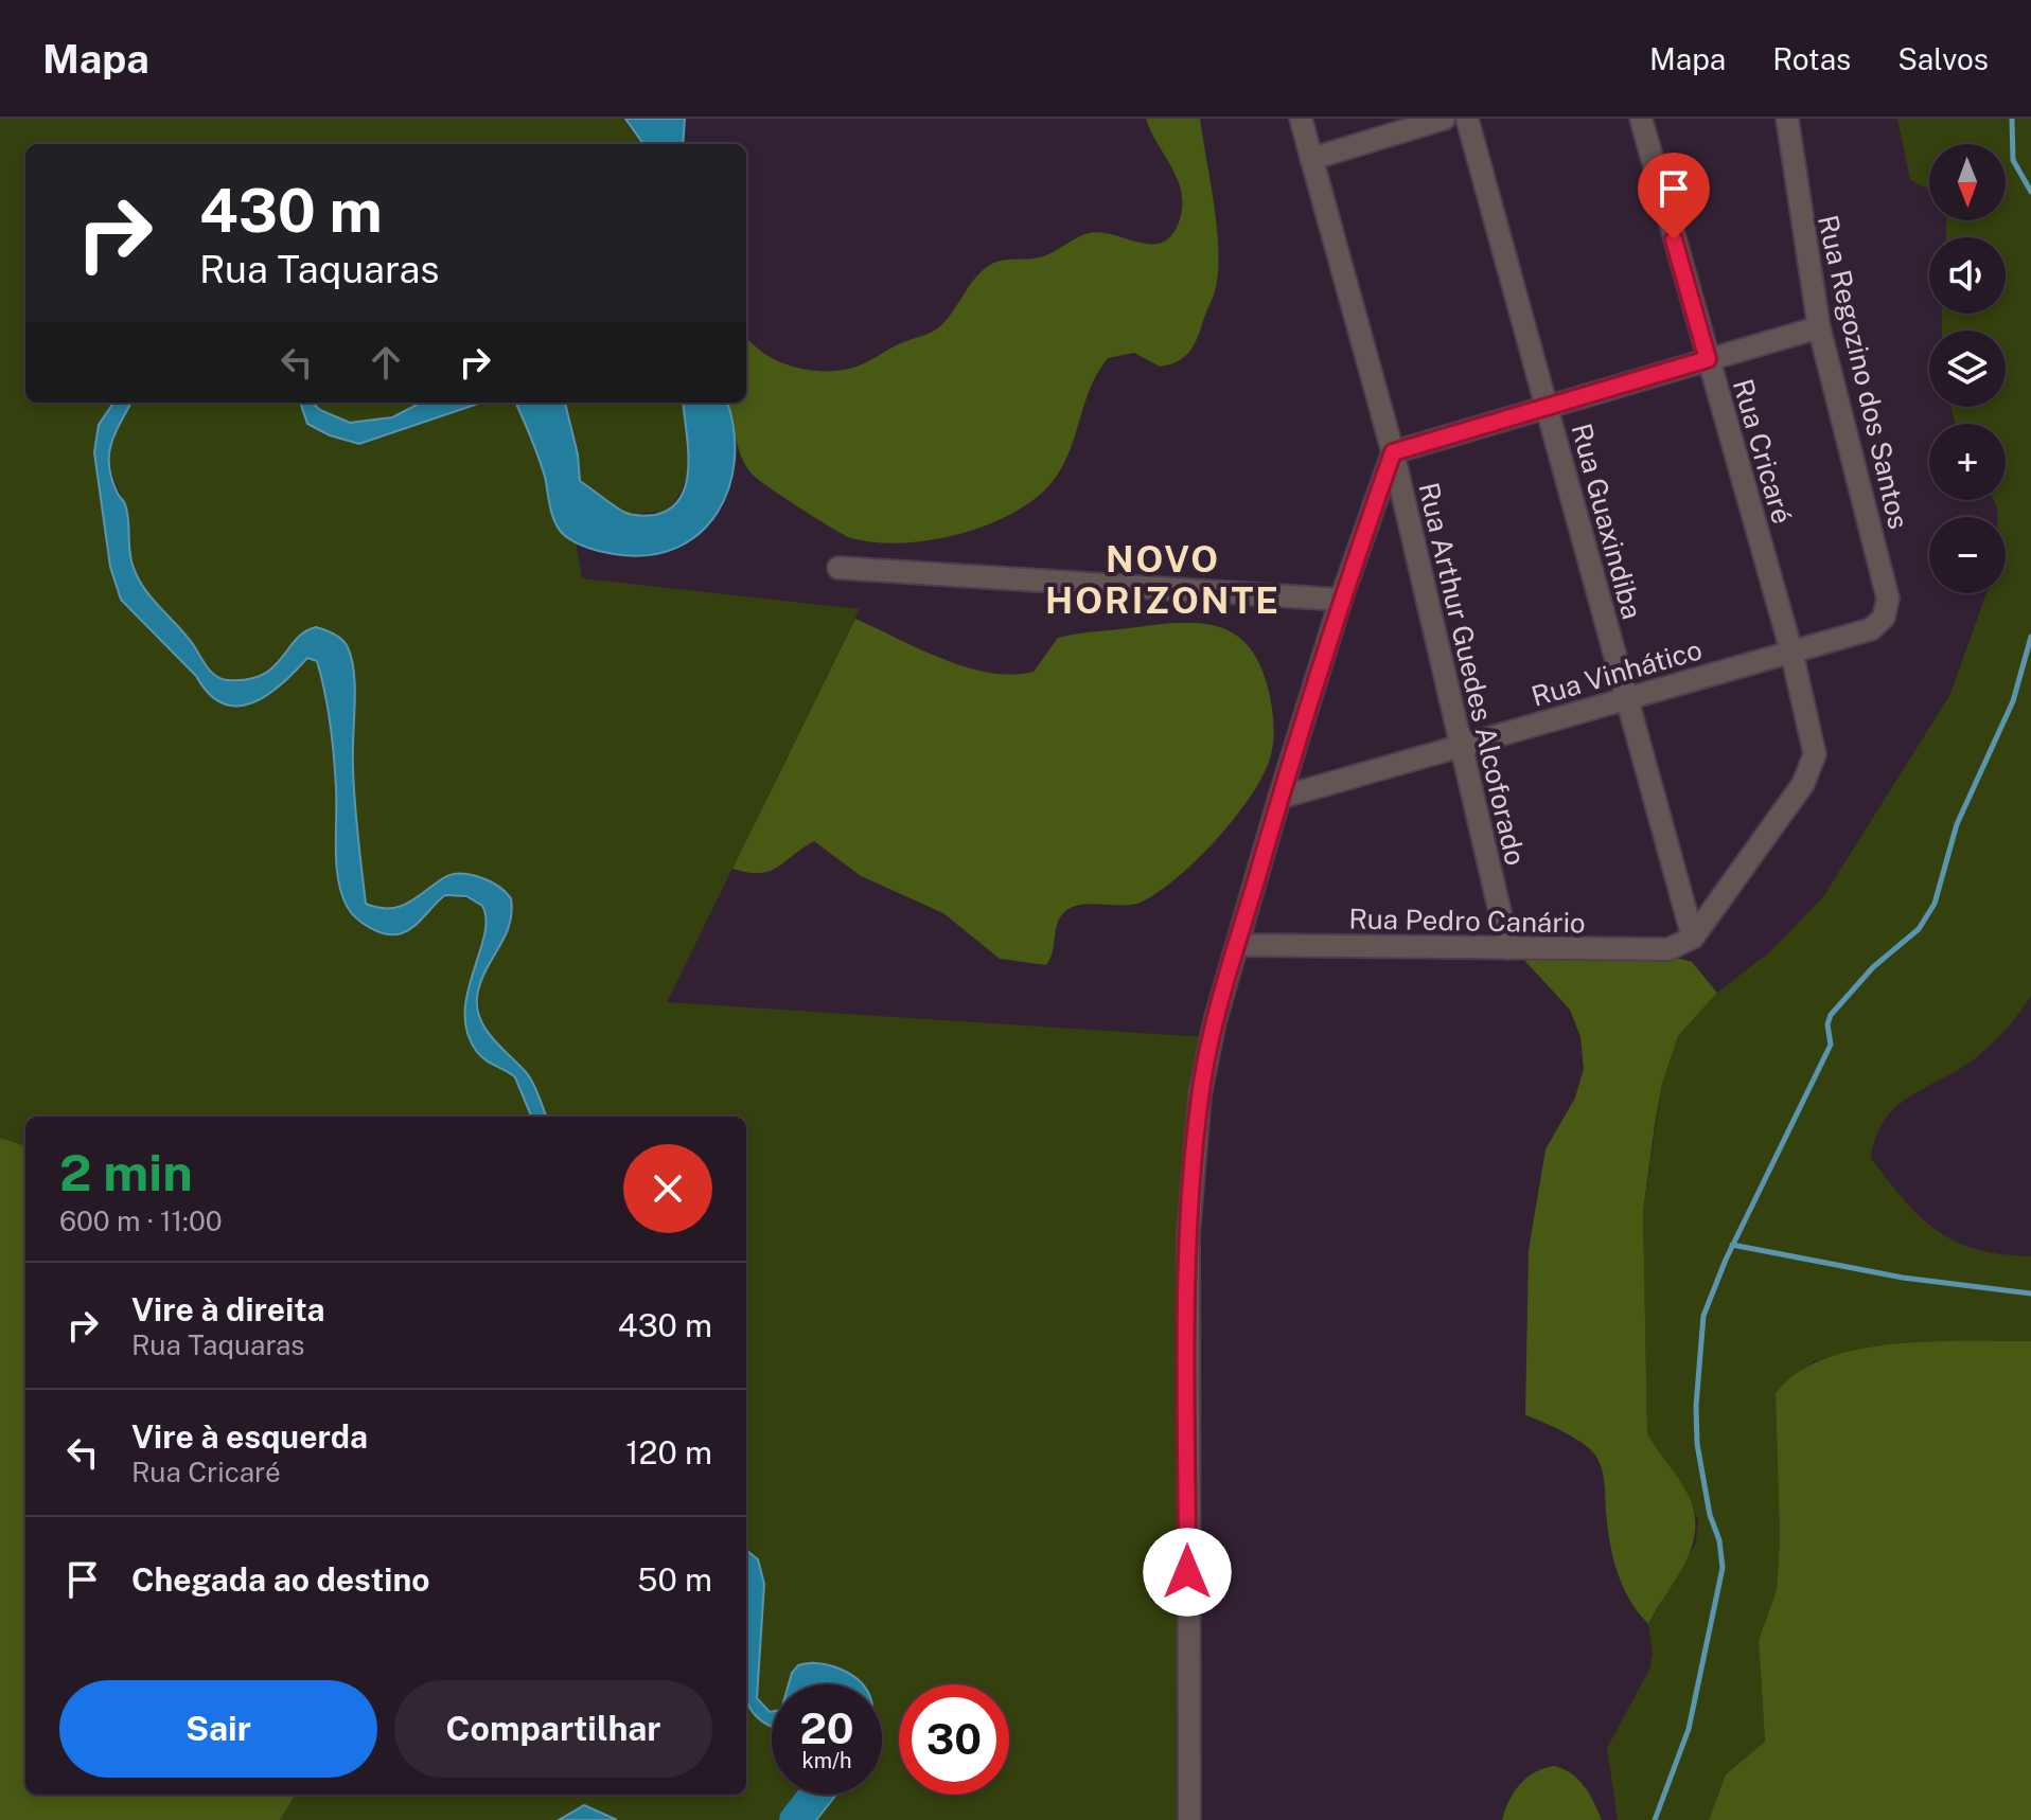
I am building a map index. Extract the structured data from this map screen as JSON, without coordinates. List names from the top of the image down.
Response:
{
  "streets": {
    "street": [
      "Rua Regozino dos Santos",
      "Rua Cricaré",
      "Rua Guaxindiba",
      "Rua Vinhático",
      "Rua Arthur Guedes Alcoforado",
      "Rua Pedro Canário"
    ]
  },
  "crossings": [
    ["Rua Regozino dos Santos", "Rua Vinhático"],
    ["Rua Cricaré", "Rua Guaxindiba"],
    ["Rua Cricaré", "Rua Vinhático"],
    ["Rua Cricaré", "Rua Pedro Canário"],
    ["Rua Guaxindiba", "Rua Vinhático"],
    ["Rua Guaxindiba", "Rua Pedro Canário"],
    ["Rua Vinhático", "Rua Arthur Guedes Alcoforado"],
    ["Rua Arthur Guedes Alcoforado", "Rua Pedro Canário"]
  ],
  "districts": ["NOVO HORIZONTE"],
  "north": "bottom",
  "page": {
    "header": "Mapa",
    "nav": ["Mapa", "Rotas", "Salvos"],
    "map_buttons": ["+", "−"],
    "turn": ["430 m", "Rua Taquaras"],
    "heading": ["2 min", "600 m · 11:00"],
    "list": [
      {
        "name": "Vire à direita",
        "note": "Rua Taquaras",
        "value": "430 m"
      },
      {
        "name": "Vire à esquerda",
        "note": "Rua Cricaré",
        "value": "120 m"
      },
      {
        "name": "Chegada ao destino",
        "value": "50 m"
      }
    ],
    "buttons": ["Sair", "Compartilhar"],
    "speed": "20 km/h",
    "limit": "30"
  }
}
